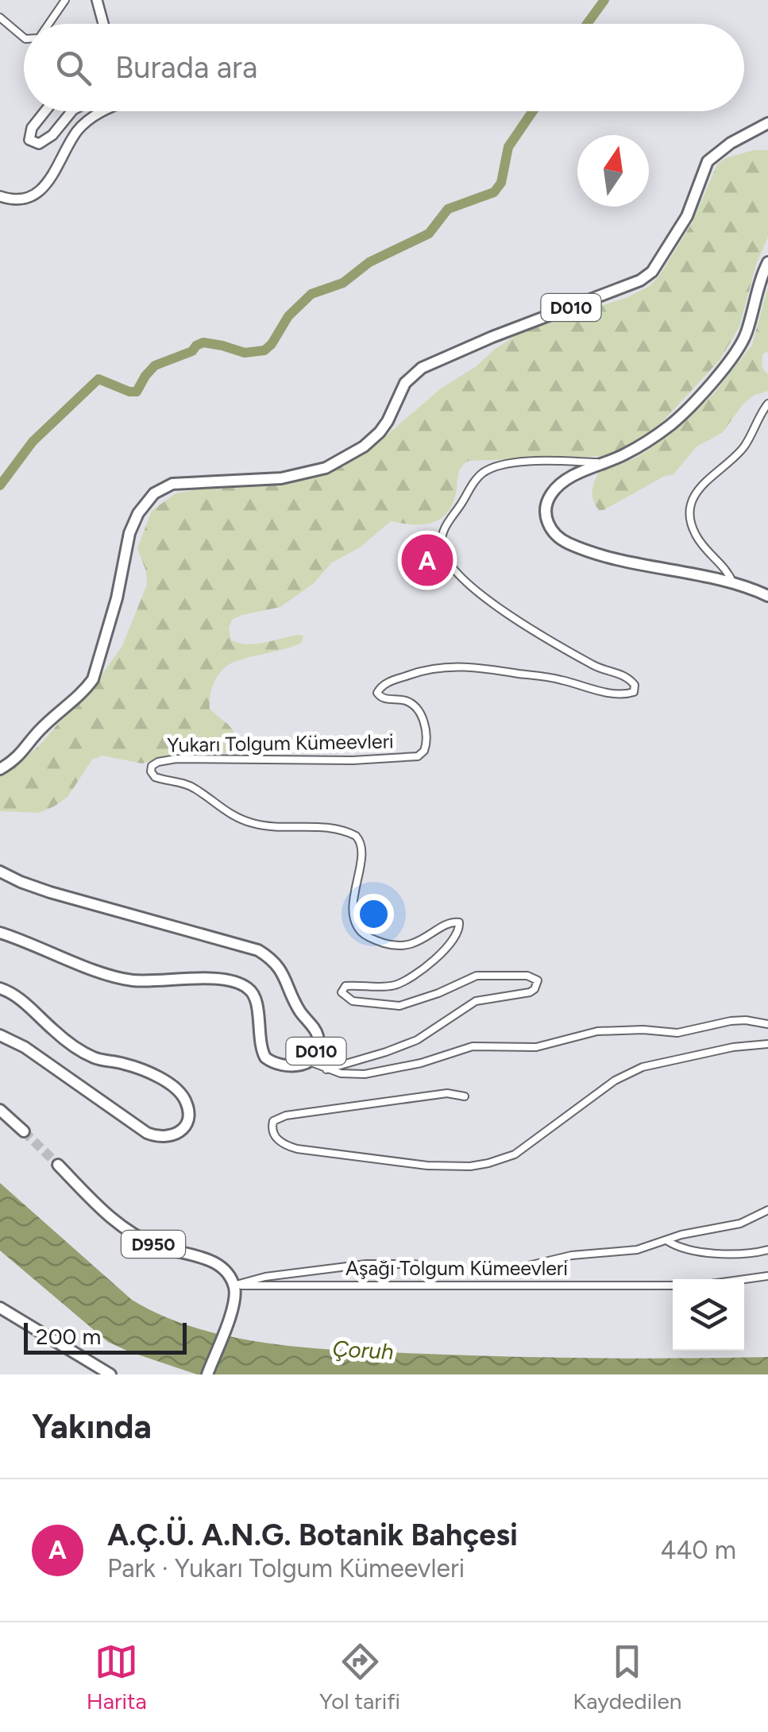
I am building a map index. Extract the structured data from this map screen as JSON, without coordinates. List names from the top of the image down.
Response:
{
  "streets": {
    "main road": ["D010", "D950"],
    "street": ["Yukarı Tolgum Kümeevleri", "Aşağı Tolgum Kümeevleri"]
  },
  "crossings": [
    ["D950", "Aşağı Tolgum Kümeevleri"]
  ],
  "water": ["Çoruh"],
  "scale_bar": "200 m",
  "north": "top",
  "page": {
    "search": "Burada ara",
    "pins": "A",
    "scale": "200 m",
    "heading": "Yakında",
    "list": [
      {
        "mark": "A",
        "name": "A.Ç.Ü. A.N.G. Botanik Bahçesi",
        "note": "Park · Yukarı Tolgum Kümeevleri",
        "value": "440 m"
      }
    ],
    "nav": ["Harita", "Yol tarifi", "Kaydedilen"]
  }
}
